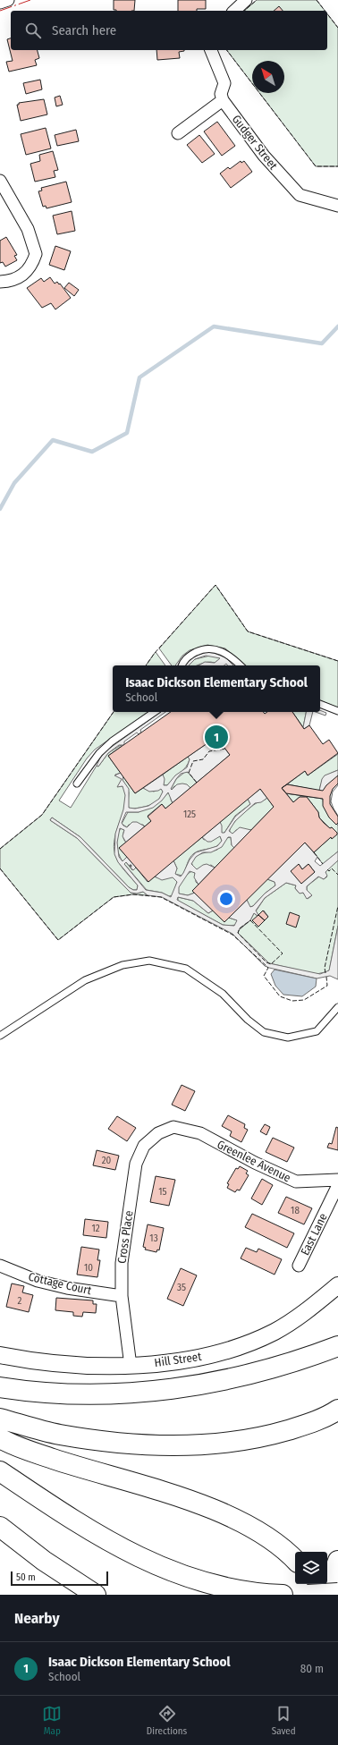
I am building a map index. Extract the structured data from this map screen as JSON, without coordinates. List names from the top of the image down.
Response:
{
  "streets": {
    "street": [
      "Gudger Street",
      "Greenlee Avenue",
      "East Lane",
      "Cross Place",
      "Cottage Court",
      "Hill Street"
    ]
  },
  "crossings": [
    ["Greenlee Avenue", "Cross Place"],
    ["Cross Place", "Cottage Court"],
    ["Cross Place", "Hill Street"]
  ],
  "house_numbers": [
    "125",
    "20",
    "15",
    "18",
    "12",
    "13",
    "10",
    "35",
    "2"
  ],
  "scale_bar": "50 m",
  "north": "top left",
  "page": {
    "search": "Search here",
    "popup": ["Isaac Dickson Elementary School", "School"],
    "pins": "1",
    "scale": "50 m",
    "heading": "Nearby",
    "list": [
      {
        "mark": "1",
        "name": "Isaac Dickson Elementary School",
        "note": "School",
        "value": "80 m"
      }
    ],
    "nav": ["Map", "Directions", "Saved"]
  }
}
